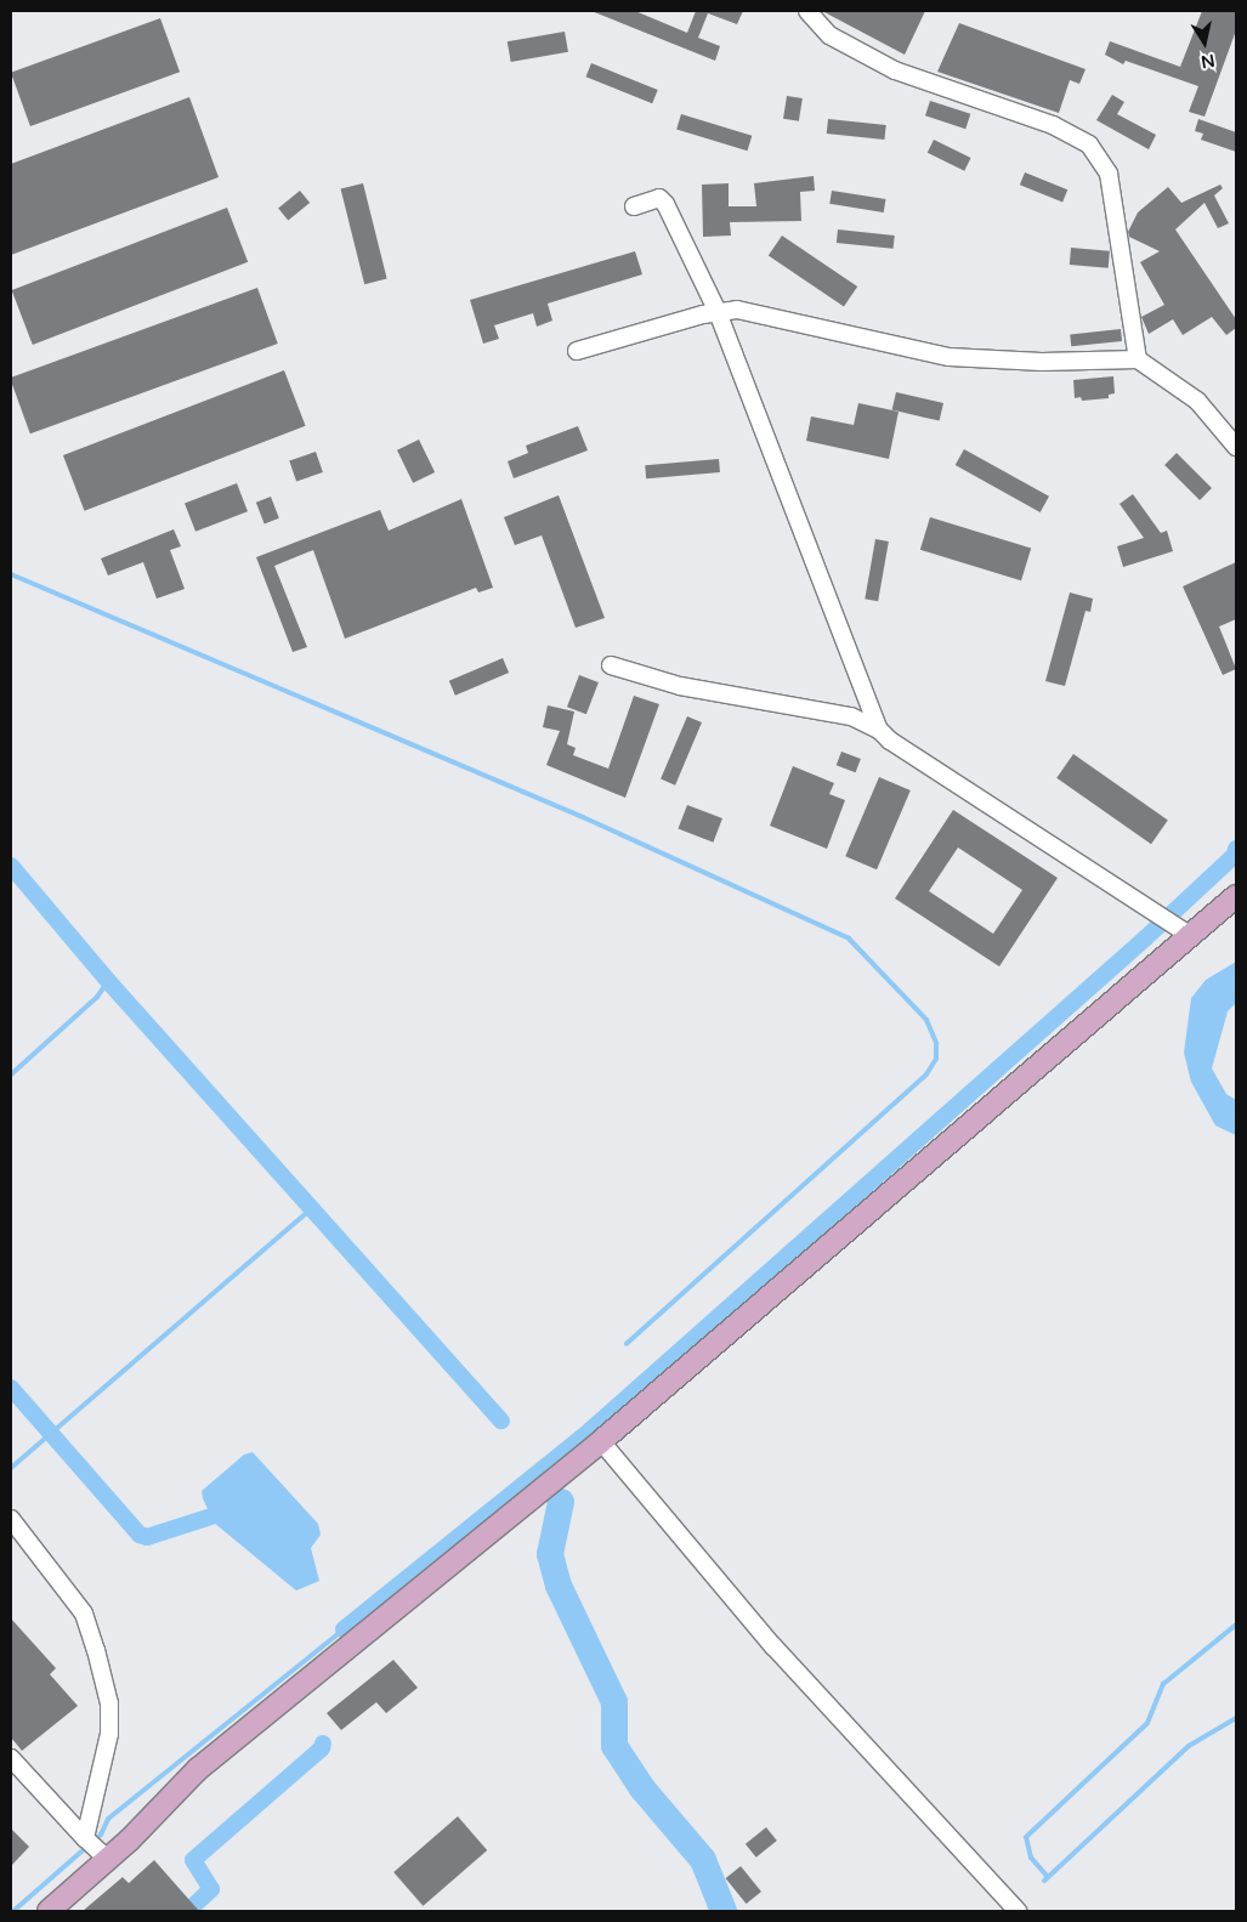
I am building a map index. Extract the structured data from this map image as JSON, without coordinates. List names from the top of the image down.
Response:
{
  "north": "bottom"
}
